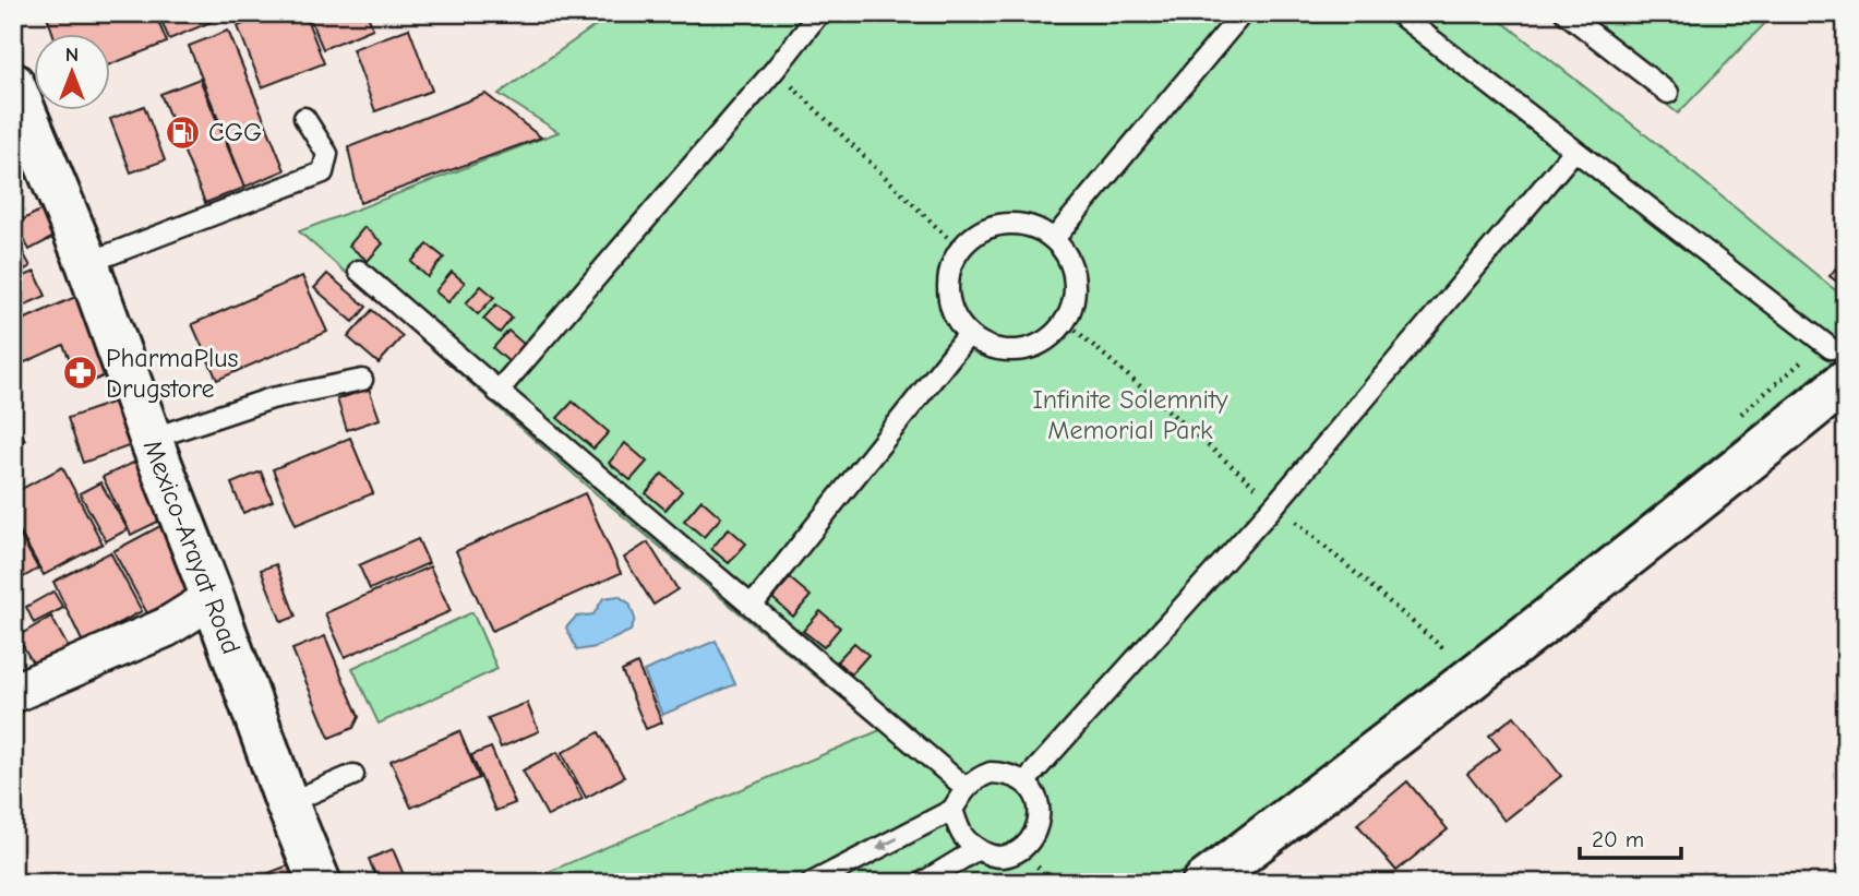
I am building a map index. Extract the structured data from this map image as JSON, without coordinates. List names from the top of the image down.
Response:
{
  "streets": {
    "main road": ["Mexico-Arayat Road"]
  },
  "parks": ["Infinite Solemnity Memorial Park"],
  "places": {
    "fuel station": ["CGG"],
    "pharmacy": ["PharmaPlus Drugstore"]
  },
  "scale_bar": "20 m",
  "north": "top"
}
